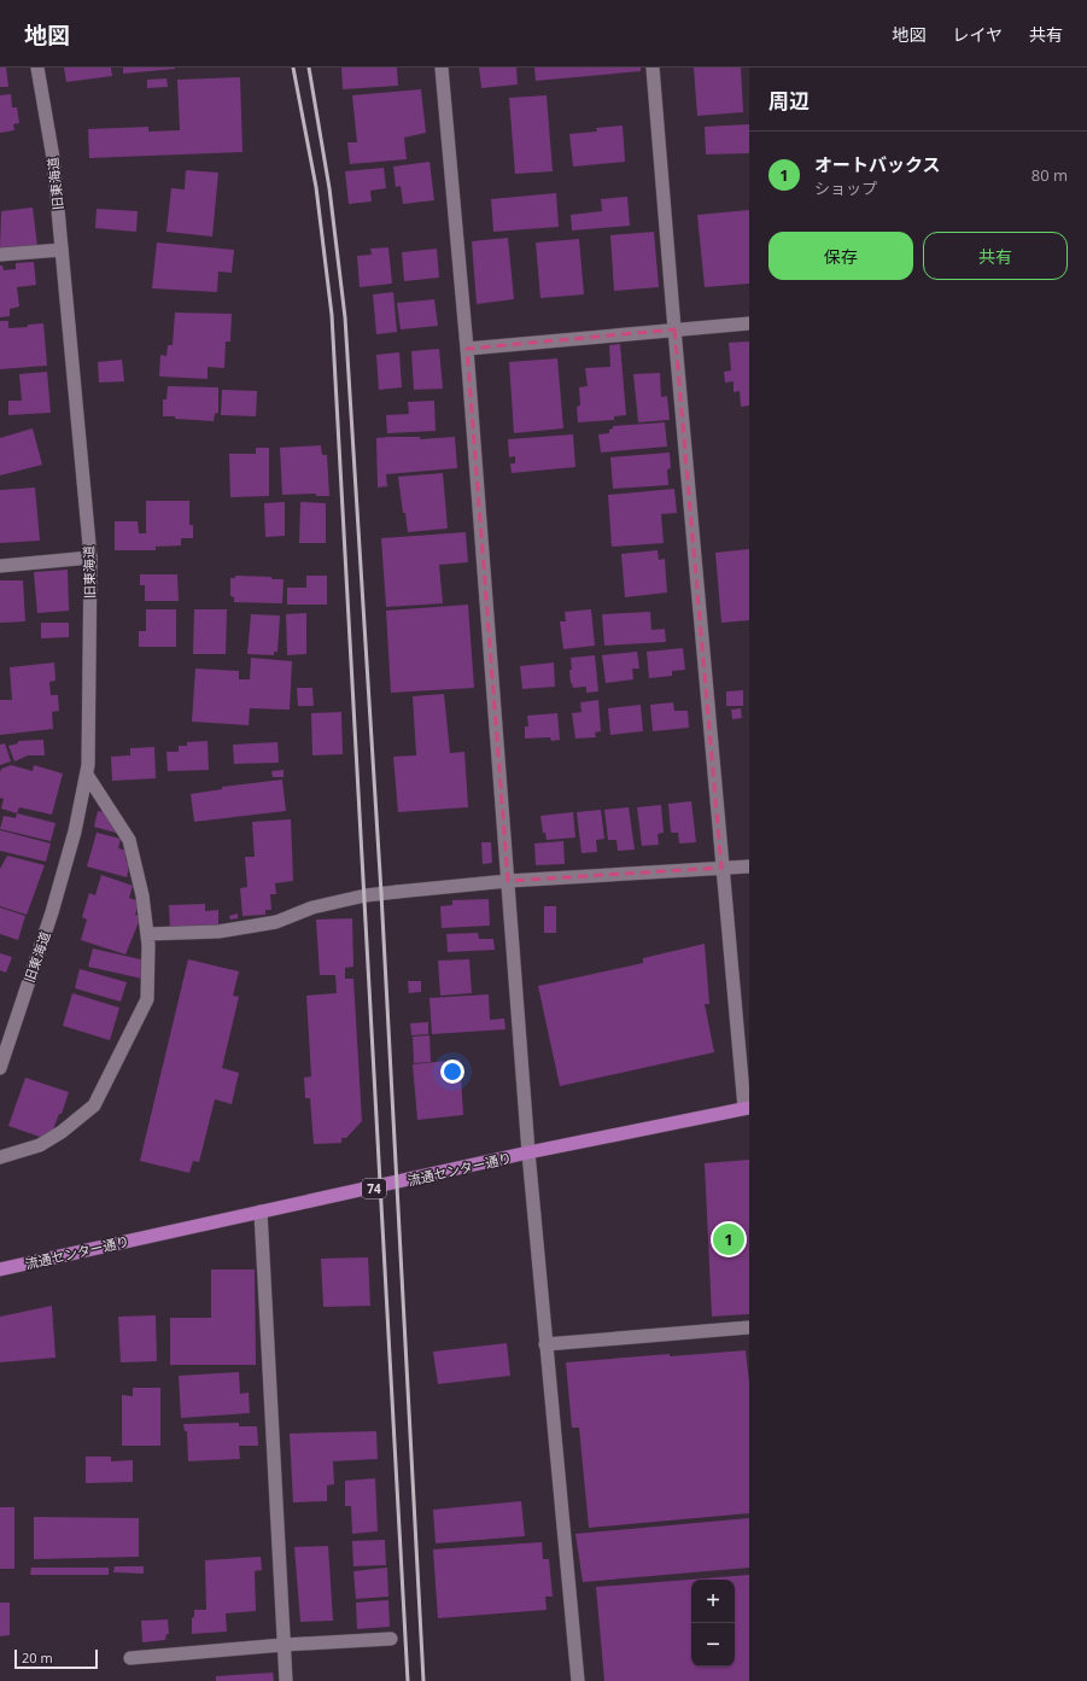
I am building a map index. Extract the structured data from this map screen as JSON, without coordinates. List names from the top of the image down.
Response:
{
  "streets": {
    "main road": ["流通センター通り", "74"],
    "street": ["旧東海道"]
  },
  "scale_bar": "20 m",
  "page": {
    "header": "地図",
    "nav": ["地図", "レイヤ", "共有"],
    "heading": "周辺",
    "list": [
      {
        "mark": "1",
        "name": "オートバックス",
        "note": "ショップ",
        "value": "80 m"
      }
    ],
    "buttons": ["保存", "共有"],
    "pins": "1",
    "map_buttons": ["+", "−"],
    "scale": "20 m"
  }
}
